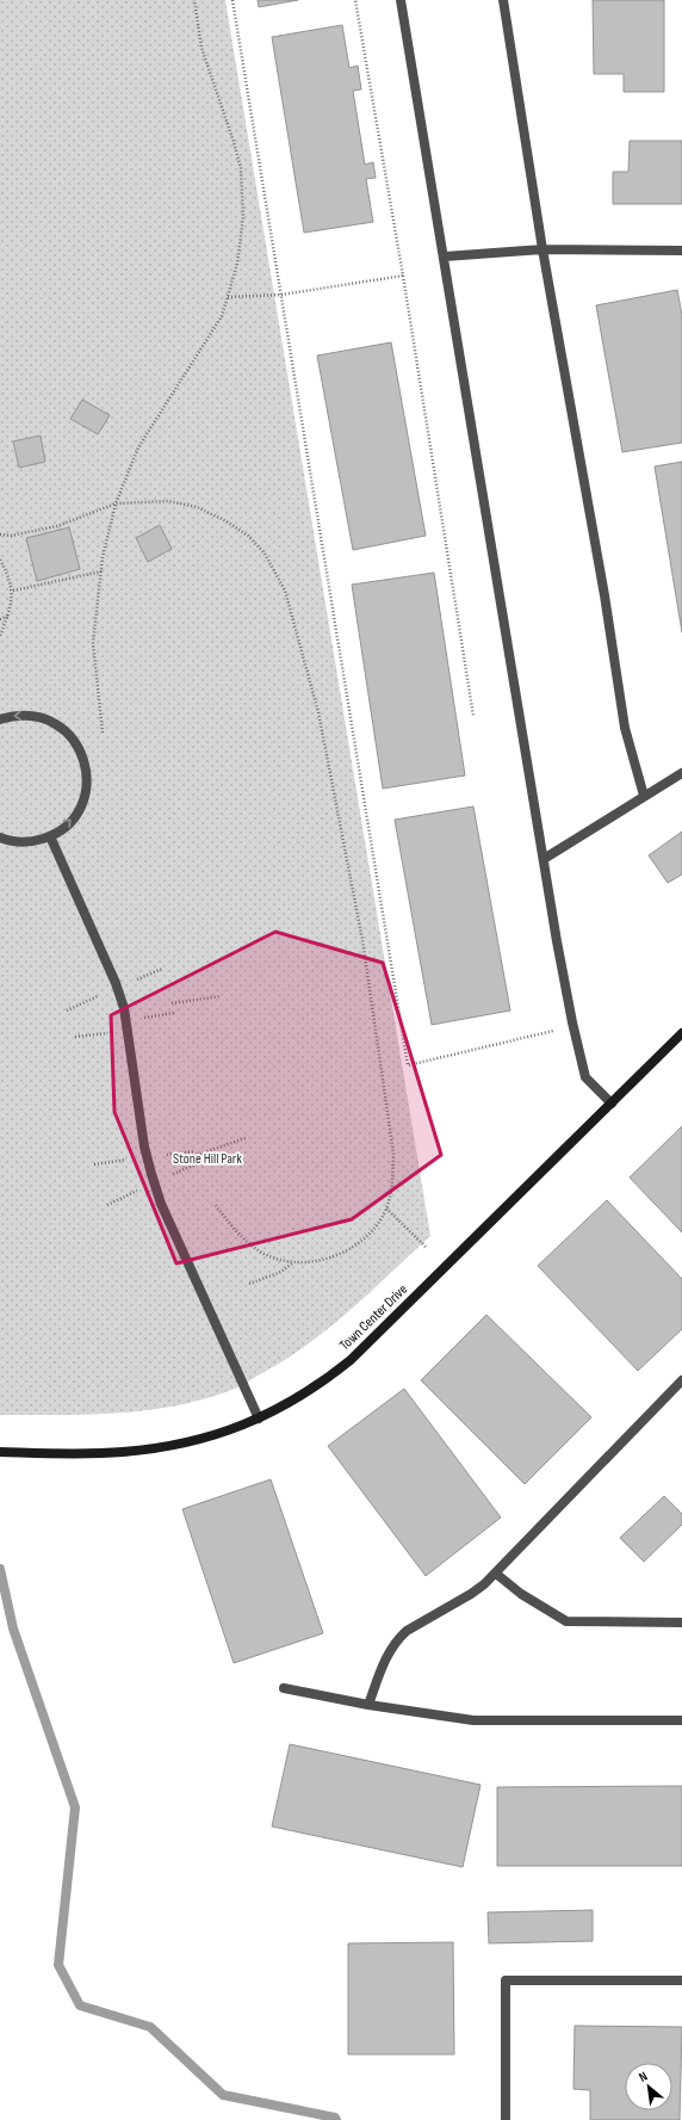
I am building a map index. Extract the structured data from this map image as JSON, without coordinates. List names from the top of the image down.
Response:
{
  "streets": {
    "street": ["Town Center Drive"]
  },
  "parks": ["Stone Hill Park"],
  "north": "top left"
}
